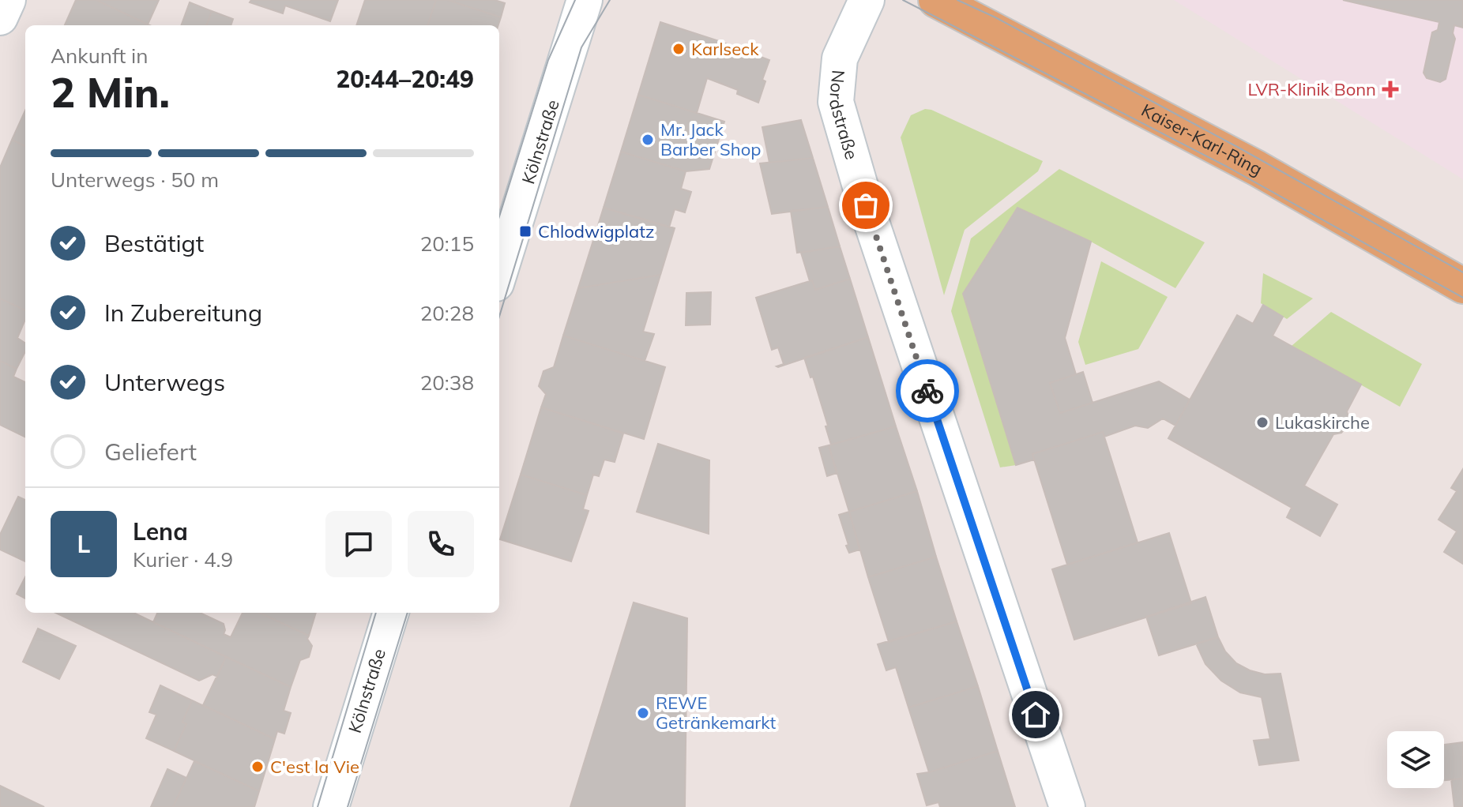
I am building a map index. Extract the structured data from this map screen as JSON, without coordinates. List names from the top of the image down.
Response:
{
  "streets": {
    "main road": ["Kaiser-Karl-Ring"],
    "street": ["Nordstraße", "Kölnstraße"]
  },
  "places": {
    "other": [
      "Karlseck",
      "Mr. Jack Barber Shop",
      "Lukaskirche",
      "REWE Getränkemarkt",
      "C'est la Vie"
    ],
    "health": ["LVR-Klinik Bonn"],
    "transit": ["Chlodwigplatz"]
  },
  "page": {
    "heading": ["2 Min.", "Ankunft in", "20:44–20:49"],
    "panel": ["Lena", "Kurier · 4.9"],
    "bar": "Unterwegs · 50 m",
    "list": [
      ["Bestätigt", "20:15"],
      ["In Zubereitung", "20:28"],
      ["Unterwegs", "20:38"],
      "Geliefert"
    ],
    "round": "L"
  }
}
